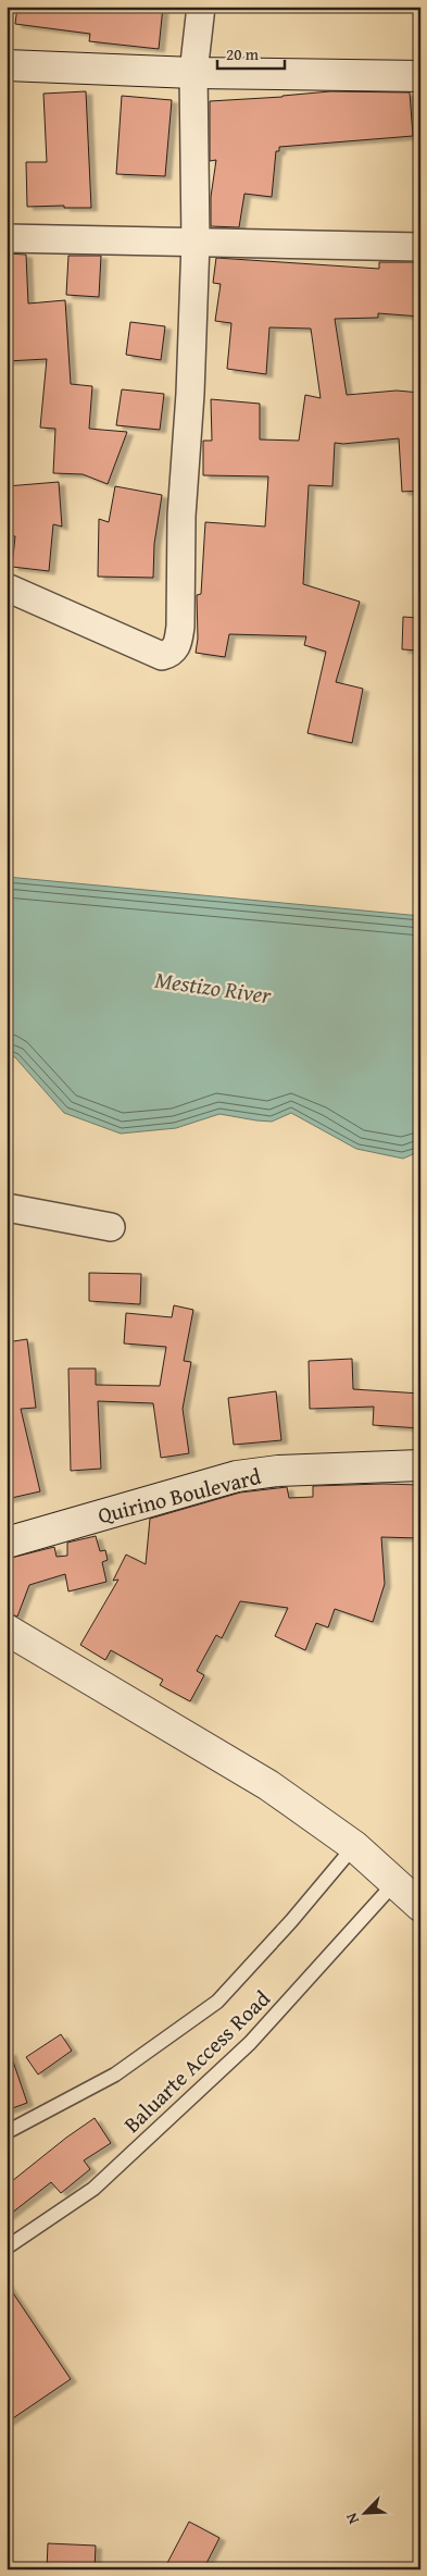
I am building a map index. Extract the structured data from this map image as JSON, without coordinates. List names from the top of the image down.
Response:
{
  "streets": {
    "main road": ["Quirino Boulevard"],
    "lane": ["Baluarte Access Road"]
  },
  "water": ["Mestizo River"],
  "scale_bar": "20 m",
  "north": "bottom left"
}
